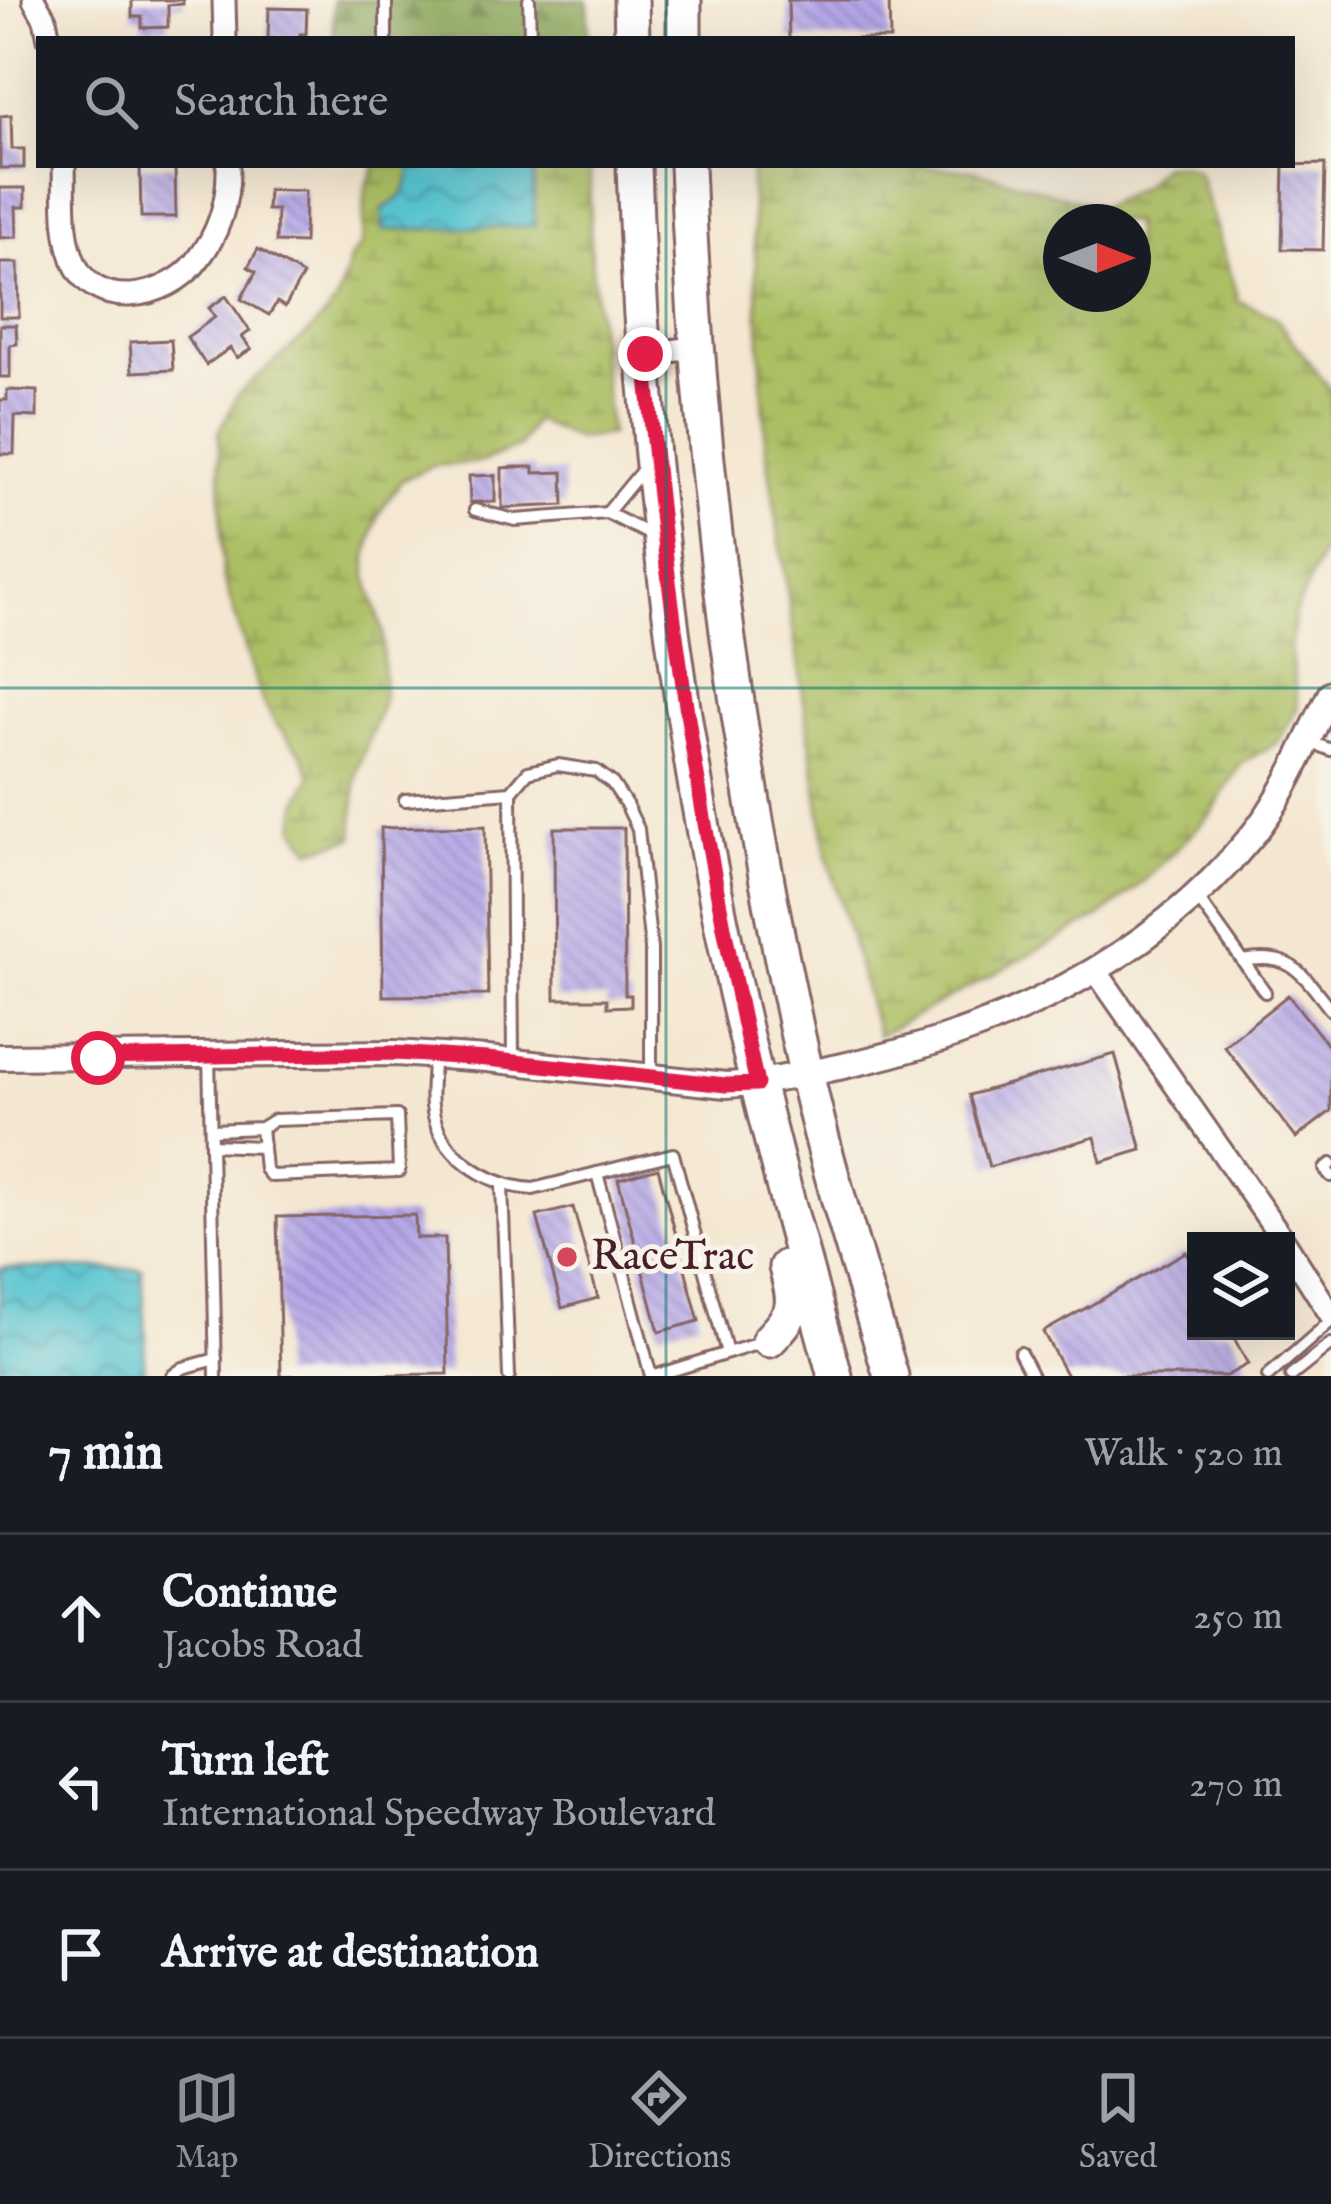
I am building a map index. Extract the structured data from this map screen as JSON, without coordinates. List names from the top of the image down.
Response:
{
  "places": ["RaceTrac"],
  "north": "right",
  "page": {
    "search": "Search here",
    "heading": ["7 min", "Walk · 520 m"],
    "list": [
      ["Continue", "Jacobs Road", "250 m"],
      ["Turn left", "International Speedway Boulevard", "270 m"],
      "Arrive at destination"
    ],
    "nav": ["Map", "Directions", "Saved"]
  }
}
